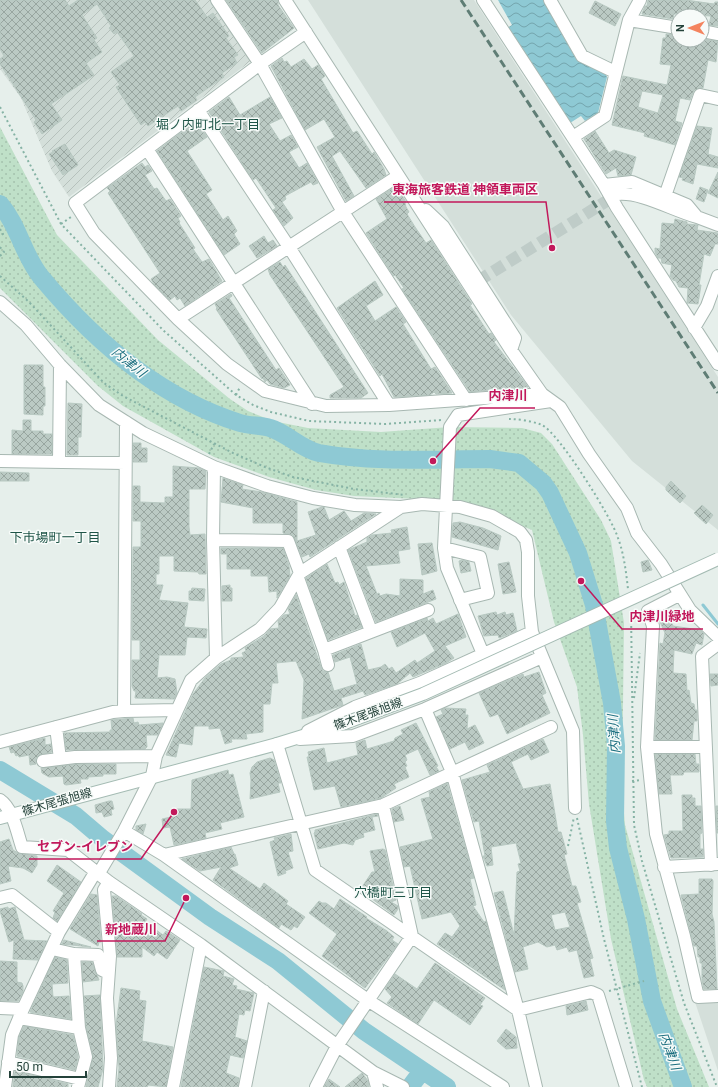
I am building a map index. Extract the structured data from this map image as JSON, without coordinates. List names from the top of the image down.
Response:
{
  "streets": {
    "street": ["篠木尾張旭線"]
  },
  "districts": ["堀ノ内町北一丁目", "下市場町一丁目", "穴橋町三丁目"],
  "water": ["内津川"],
  "places": [
    "東海旅客鉄道 神領車両区",
    "内津川",
    "内津川緑地",
    "セブン-イレブン",
    "新地蔵川"
  ],
  "scale_bar": "50 m",
  "north": "left"
}
